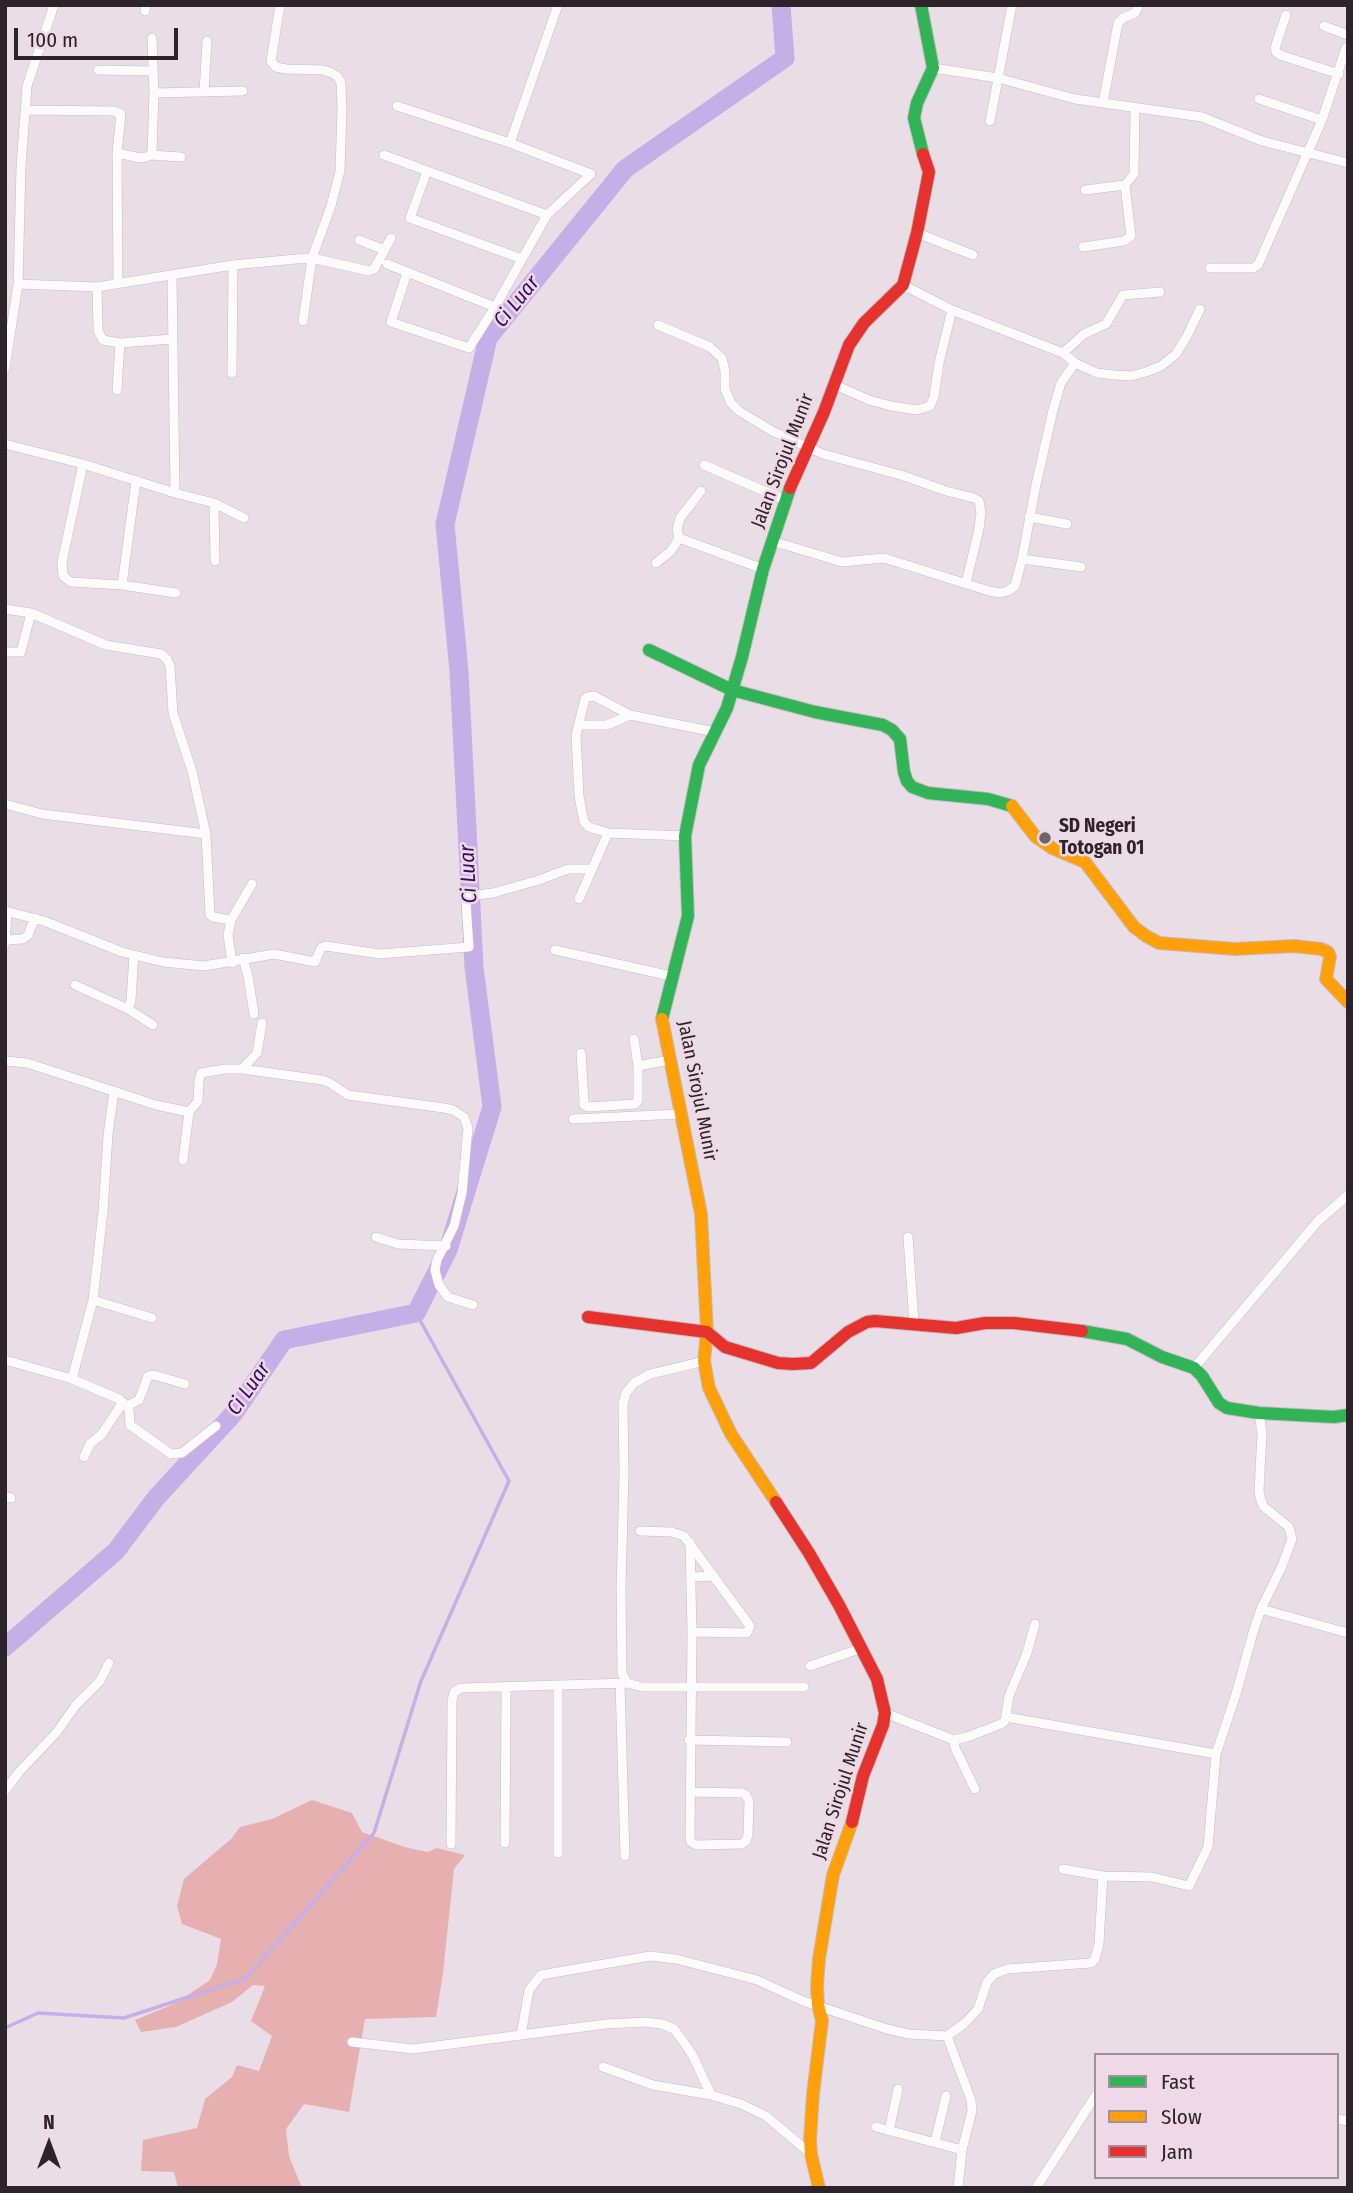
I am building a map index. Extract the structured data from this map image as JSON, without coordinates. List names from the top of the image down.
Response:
{
  "streets": {
    "street": ["Jalan Sirojul Munir"]
  },
  "water": ["Ci Luar"],
  "places": ["SD Negeri Totogan 01"],
  "legend": ["Fast", "Slow", "Jam"],
  "scale_bar": "100 m",
  "north": "top"
}
